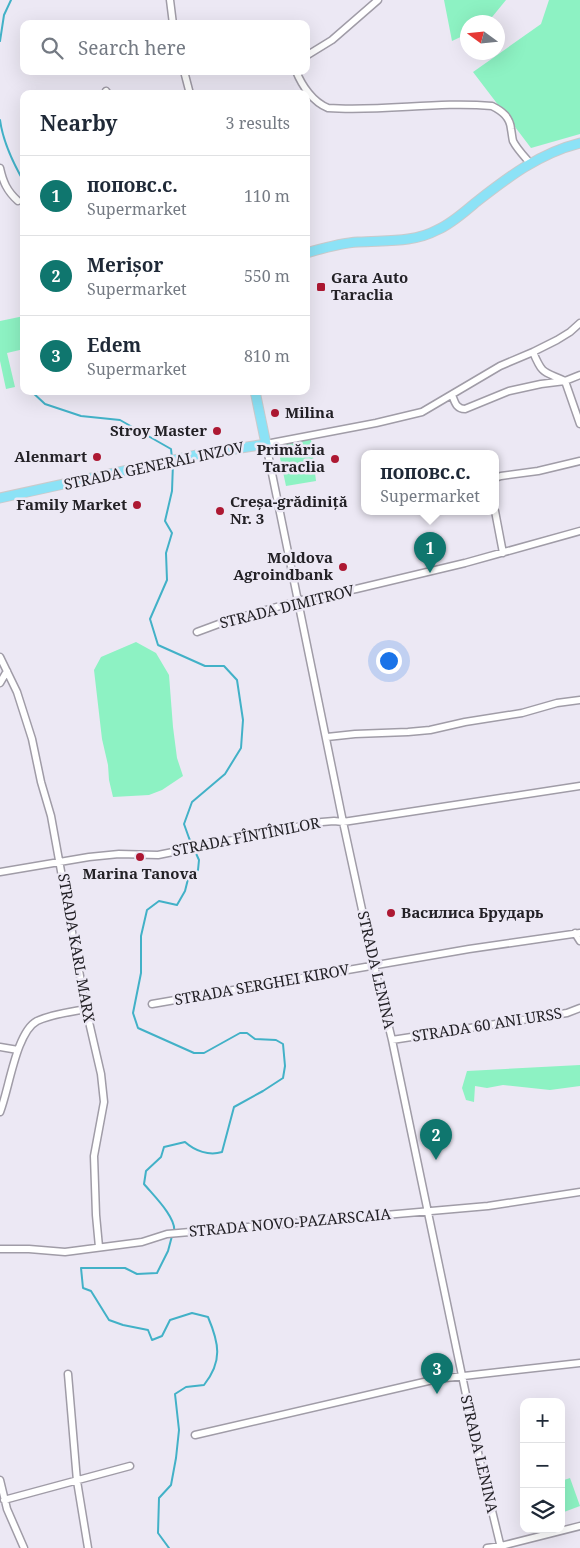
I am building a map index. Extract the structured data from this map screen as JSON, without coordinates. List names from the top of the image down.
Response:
{
  "streets": {
    "main road": ["STRADA GENERAL INZOV", "STRADA LENINA"],
    "street": [
      "STRADA DIMITROV",
      "STRADA FÎNTÎNILOR",
      "STRADA KARL MARX",
      "STRADA SERGHEI KIROV",
      "STRADA 60 ANI URSS",
      "STRADA NOVO-PAZARSCAIA"
    ]
  },
  "crossings": [
    ["STRADA GENERAL INZOV", "STRADA LENINA"],
    ["STRADA DIMITROV", "STRADA LENINA"],
    ["STRADA FÎNTÎNILOR", "STRADA KARL MARX"],
    ["STRADA FÎNTÎNILOR", "STRADA LENINA"],
    ["STRADA KARL MARX", "STRADA NOVO-PAZARSCAIA"],
    ["STRADA LENINA", "STRADA SERGHEI KIROV"],
    ["STRADA LENINA", "STRADA 60 ANI URSS"],
    ["STRADA LENINA", "STRADA NOVO-PAZARSCAIA"]
  ],
  "places": {
    "transit": ["Gara Auto Taraclia"],
    "other": [
      "Milina",
      "Stroy Master",
      "Alenmart",
      "Primăria Taraclia",
      "Family Market",
      "Creșa-grădiniță Nr. 3",
      "Moldova Agroindbank",
      "Marina Tanova",
      "Василиса Брударь"
    ]
  },
  "north": "left",
  "page": {
    "search": "Search here",
    "heading": ["Nearby", "3 results"],
    "list": [
      {
        "mark": "1",
        "name": "поповс.с.",
        "note": "Supermarket",
        "value": "110 m"
      },
      {
        "mark": "2",
        "name": "Merișor",
        "note": "Supermarket",
        "value": "550 m"
      },
      {
        "mark": "3",
        "name": "Edem",
        "note": "Supermarket",
        "value": "810 m"
      }
    ],
    "popup": ["поповс.с.", "Supermarket"],
    "pins": ["1", "2", "3"],
    "map_buttons": ["+", "−"]
  }
}
